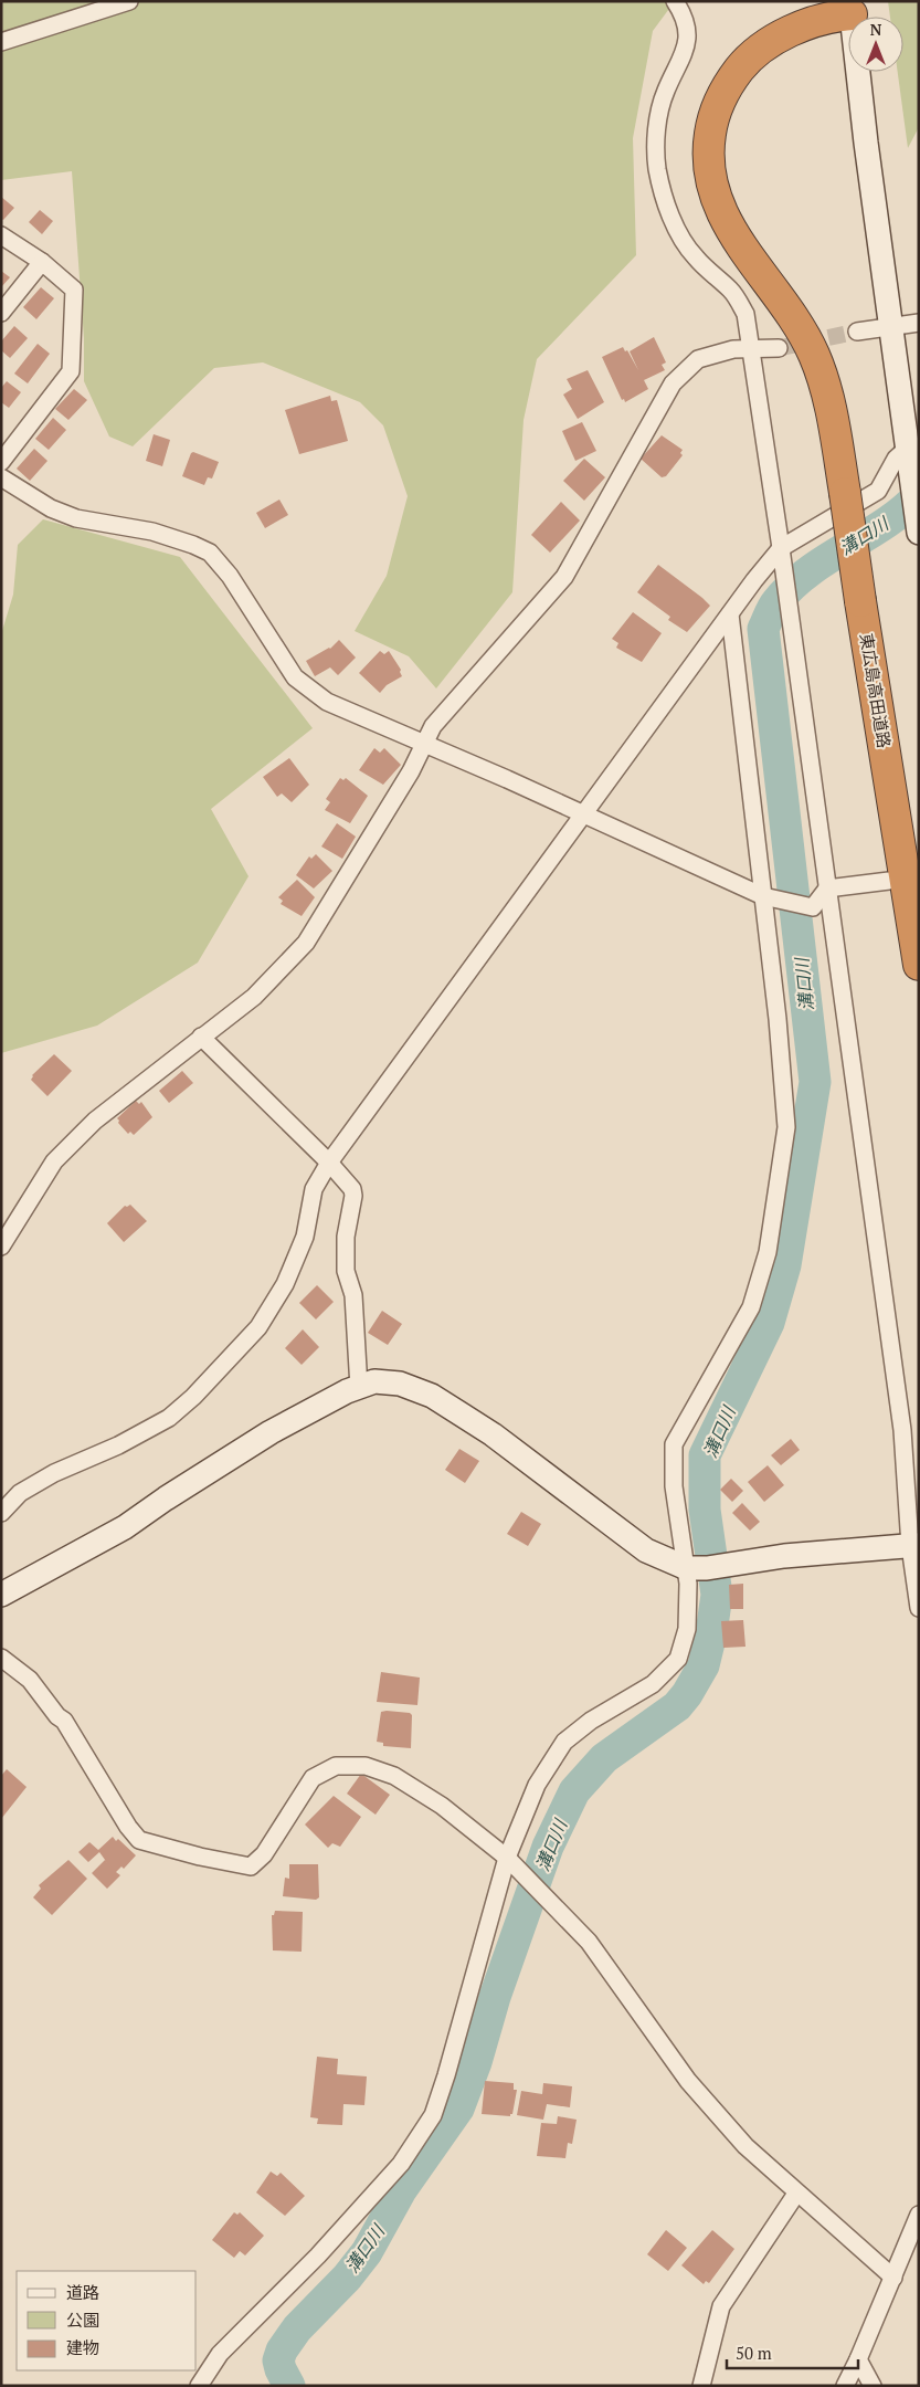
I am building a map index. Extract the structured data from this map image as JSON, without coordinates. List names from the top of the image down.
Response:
{
  "streets": {
    "highway": ["東広島高田道路"]
  },
  "water": ["溝口川"],
  "legend": ["道路", "公園", "建物"],
  "scale_bar": "50 m",
  "north": "top"
}
